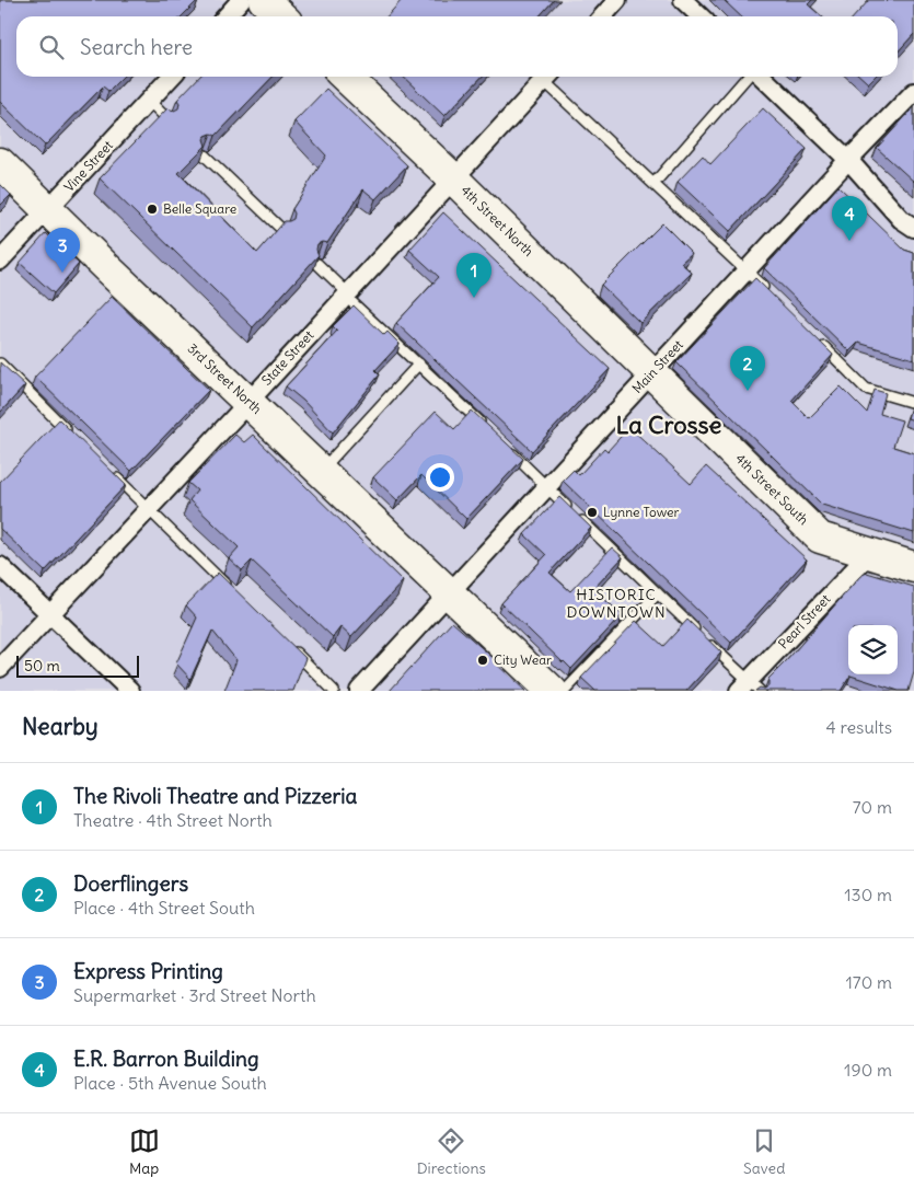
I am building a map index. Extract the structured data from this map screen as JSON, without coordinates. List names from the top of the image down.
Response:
{
  "streets": {
    "highway": ["4th Street North", "3rd Street North", "4th Street South"],
    "street": [
      "Vine Street",
      "State Street",
      "Main Street",
      "Pearl Street"
    ]
  },
  "crossings": [
    ["Vine Street", "3rd Street North"],
    ["4th Street North", "State Street"],
    ["4th Street North", "Main Street"],
    ["4th Street North", "4th Street South"],
    ["State Street", "3rd Street North"],
    ["Main Street", "3rd Street North"],
    ["Main Street", "4th Street South"],
    ["4th Street South", "Pearl Street"]
  ],
  "districts": ["La Crosse", "HISTORIC DOWNTOWN"],
  "places": ["Belle Square", "Lynne Tower", "City Wear"],
  "scale_bar": "50 m",
  "page": {
    "search": "Search here",
    "pins": [
      "4",
      "3",
      "1",
      "2"
    ],
    "scale": "50 m",
    "heading": ["Nearby", "4 results"],
    "list": [
      {
        "mark": "1",
        "name": "The Rivoli Theatre and Pizzeria",
        "note": "Theatre · 4th Street North",
        "value": "70 m"
      },
      {
        "mark": "2",
        "name": "Doerflingers",
        "note": "Place · 4th Street South",
        "value": "130 m"
      },
      {
        "mark": "3",
        "name": "Express Printing",
        "note": "Supermarket · 3rd Street North",
        "value": "170 m"
      },
      {
        "mark": "4",
        "name": "E.R. Barron Building",
        "note": "Place · 5th Avenue South",
        "value": "190 m"
      }
    ],
    "nav": ["Map", "Directions", "Saved"]
  }
}
